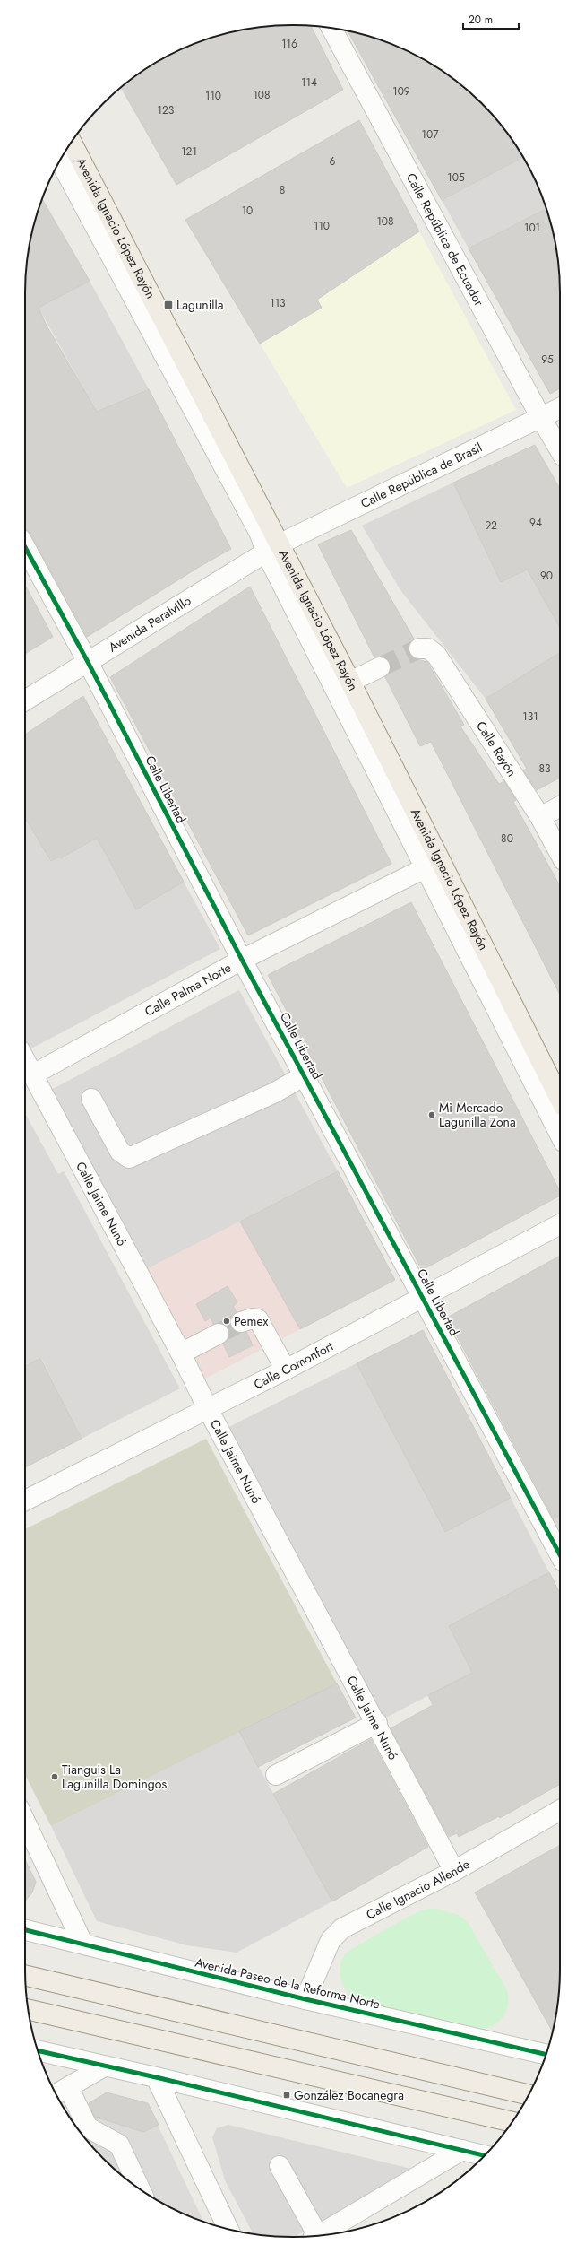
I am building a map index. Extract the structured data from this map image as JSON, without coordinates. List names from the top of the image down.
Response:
{
  "streets": {
    "main road": ["Avenida Ignacio López Rayón"],
    "street": [
      "Calle República de Ecuador",
      "Calle República de Brasil",
      "Avenida Peralvillo",
      "Calle Rayón",
      "Calle Libertad",
      "Calle Palma Norte",
      "Calle Jaime Nunó",
      "Calle Comonfort",
      "Calle Ignacio Allende",
      "Avenida Paseo de la Reforma Norte"
    ]
  },
  "crossings": [
    ["Avenida Ignacio López Rayón", "Calle República de Brasil"],
    ["Avenida Ignacio López Rayón", "Avenida Peralvillo"],
    ["Avenida Ignacio López Rayón", "Calle Palma Norte"],
    ["Calle República de Ecuador", "Calle República de Brasil"],
    ["Calle República de Brasil", "Avenida Peralvillo"],
    ["Avenida Peralvillo", "Calle Libertad"],
    ["Calle Libertad", "Calle Palma Norte"],
    ["Calle Libertad", "Calle Comonfort"],
    ["Calle Palma Norte", "Calle Jaime Nunó"],
    ["Calle Jaime Nunó", "Calle Comonfort"],
    ["Calle Jaime Nunó", "Calle Ignacio Allende"],
    ["Calle Ignacio Allende", "Avenida Paseo de la Reforma Norte"]
  ],
  "places": {
    "transit": ["Lagunilla", "González Bocanegra"],
    "other": ["Mi Mercado Lagunilla Zona", "Pemex", "Tianguis La Lagunilla Domingos"]
  },
  "house_numbers": [
    "116",
    "114",
    "109",
    "108",
    "110",
    "123",
    "107",
    "121",
    "6",
    "105",
    "8",
    "10",
    "108",
    "110",
    "101",
    "113",
    "95",
    "94",
    "92",
    "90",
    "131",
    "83",
    "80"
  ],
  "scale_bar": "20 m"
}
